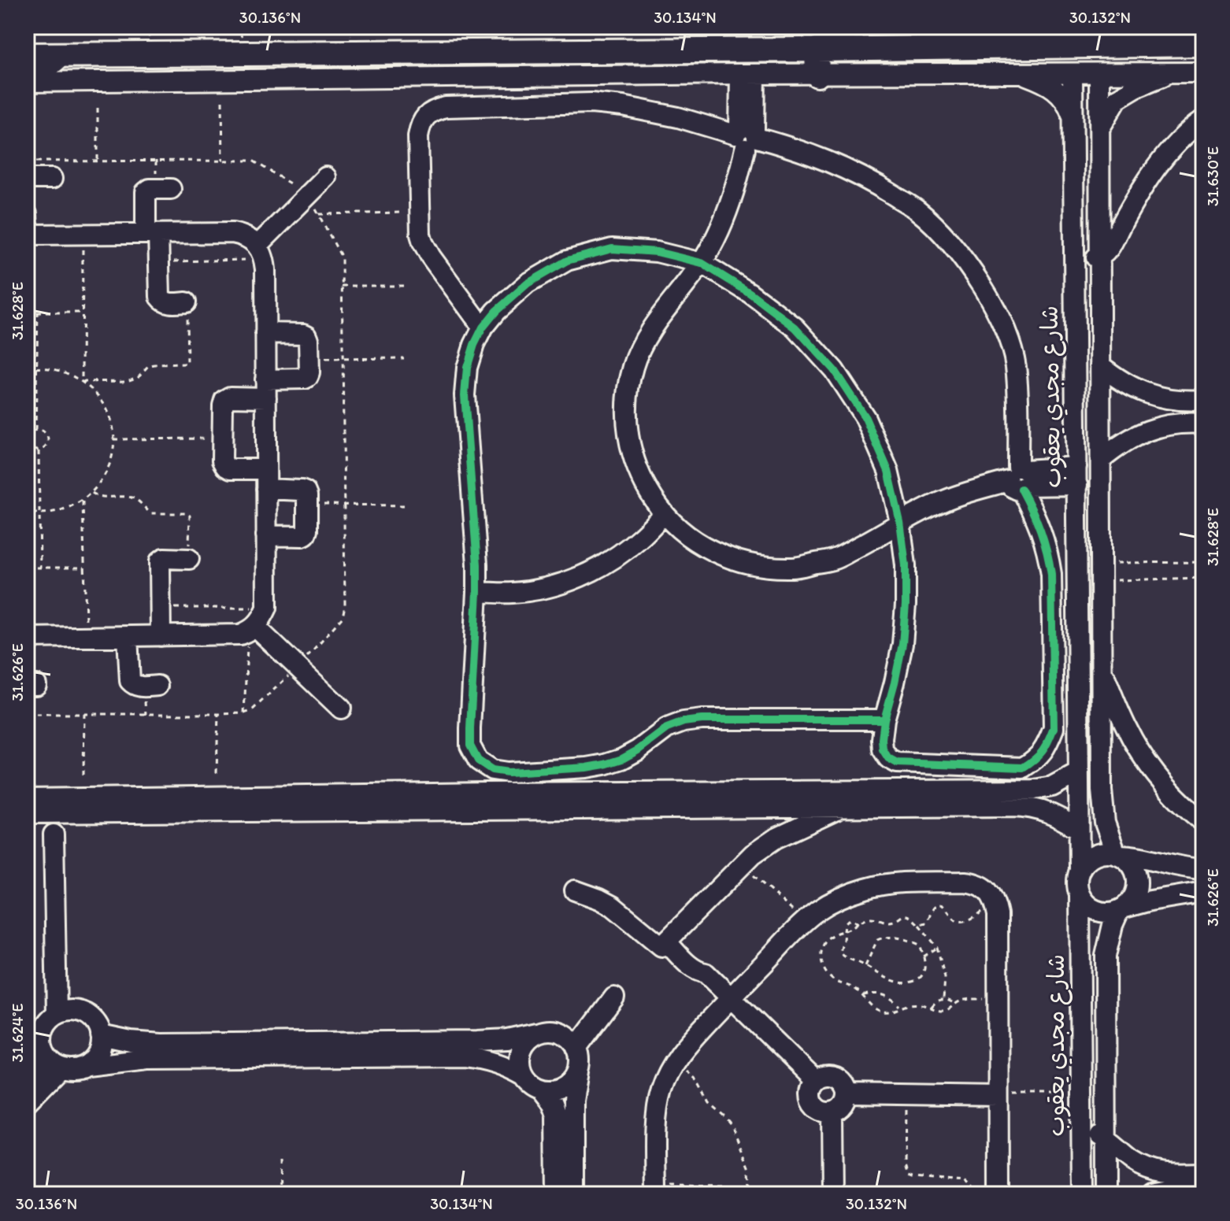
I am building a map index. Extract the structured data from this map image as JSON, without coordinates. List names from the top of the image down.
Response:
{
  "streets": {
    "street": ["شارع مجدي يعقوب"]
  },
  "coordinates": [
    "30.136°N",
    "30.134°N",
    "30.132°N",
    "31.630°E",
    "31.628°E",
    "31.626°E",
    "31.624°E"
  ]
}
